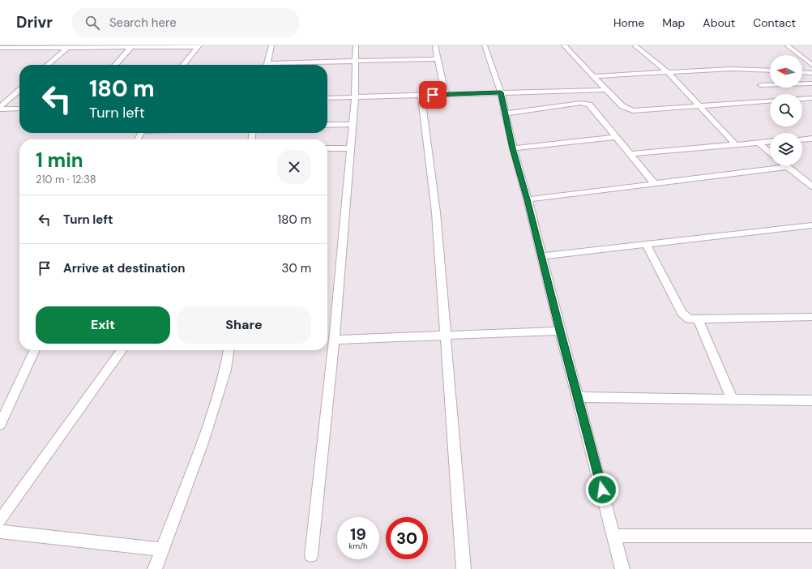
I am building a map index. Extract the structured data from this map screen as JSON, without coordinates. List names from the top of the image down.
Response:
{
  "north": "left",
  "page": {
    "header": "Drivr",
    "search": "Search here",
    "nav": [
      "Home",
      "Map",
      "About",
      "Contact"
    ],
    "turn": ["180 m", "Turn left"],
    "heading": ["1 min", "210 m · 12:38"],
    "list": [
      {
        "name": "Turn left",
        "value": "180 m"
      },
      {
        "name": "Arrive at destination",
        "value": "30 m"
      }
    ],
    "buttons": ["Exit", "Share"],
    "speed": "19 km/h",
    "limit": "30"
  }
}
